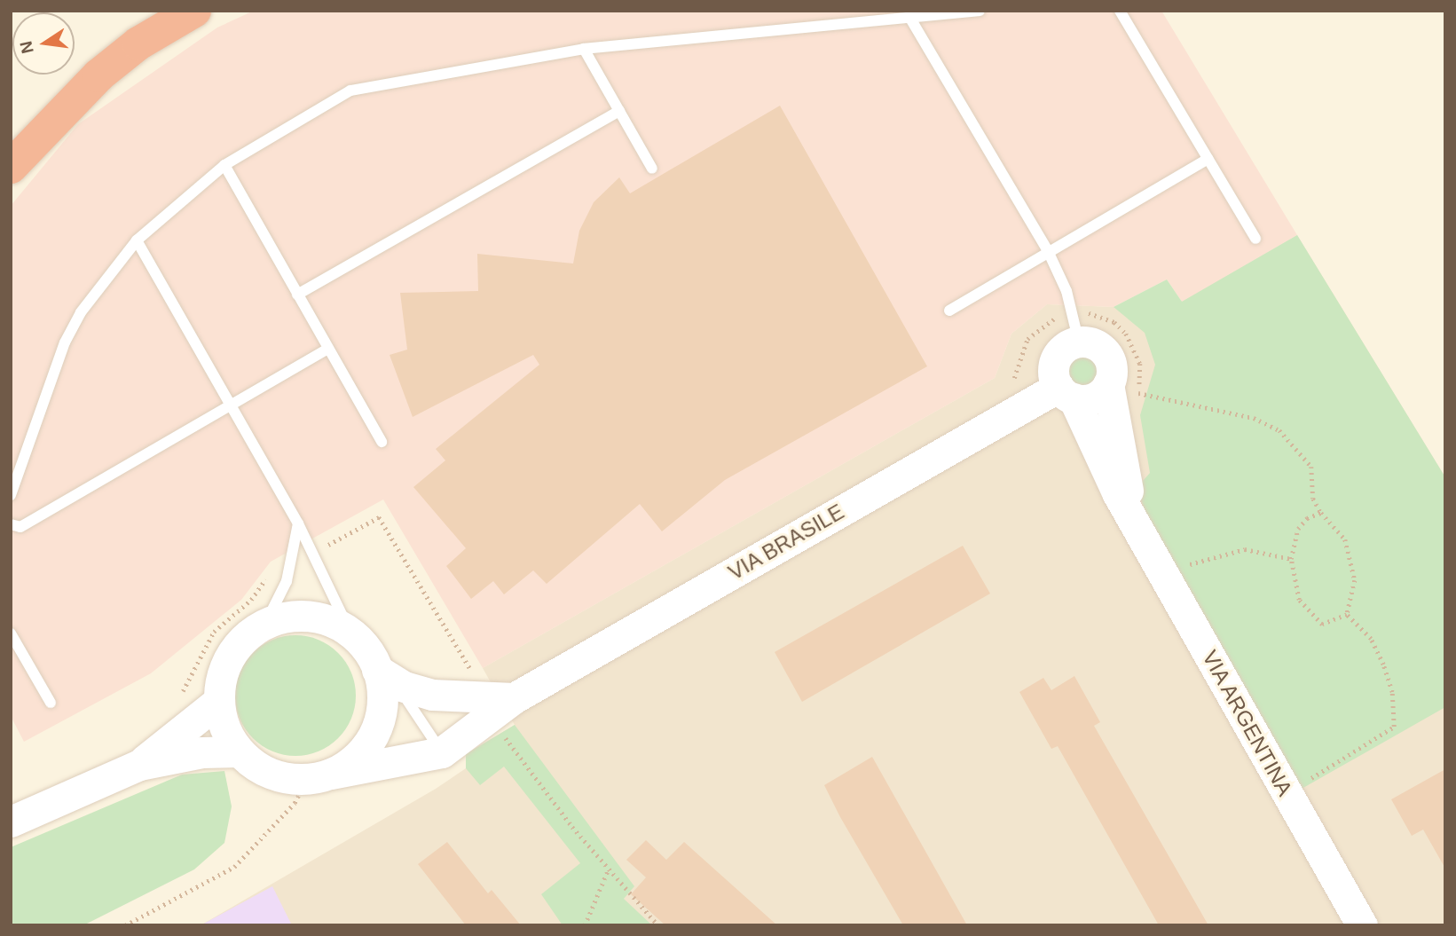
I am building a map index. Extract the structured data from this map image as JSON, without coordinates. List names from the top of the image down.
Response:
{
  "streets": {
    "street": ["VIA BRASILE", "VIA ARGENTINA"]
  },
  "crossings": [
    ["VIA BRASILE", "VIA ARGENTINA"]
  ],
  "north": "left"
}
